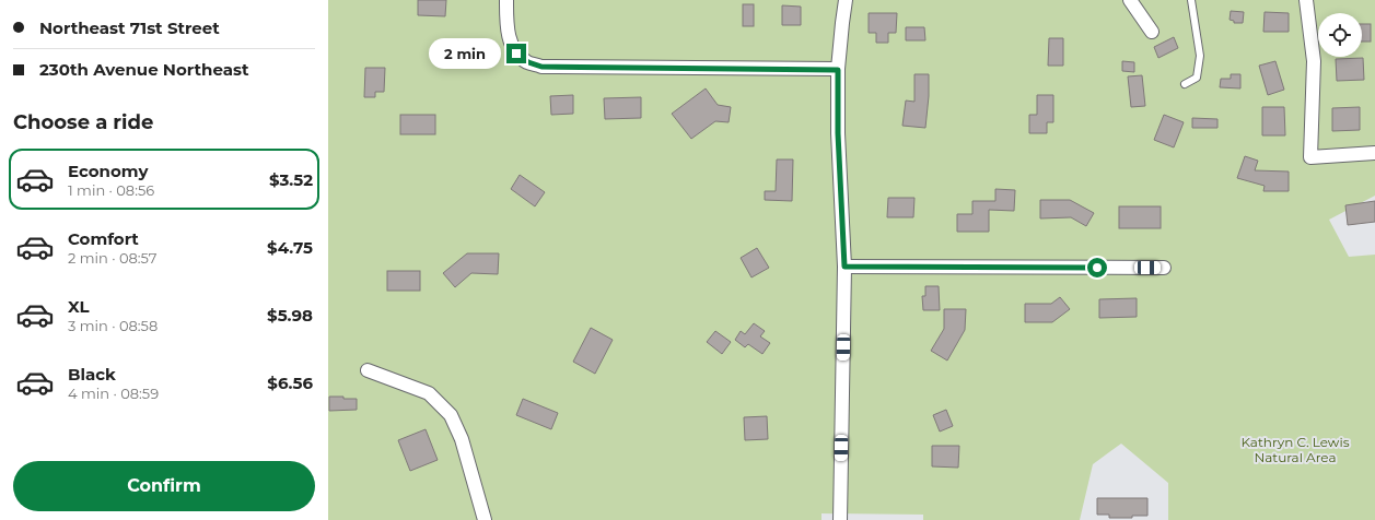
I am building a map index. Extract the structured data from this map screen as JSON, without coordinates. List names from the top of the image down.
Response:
{
  "parks": ["Kathryn C. Lewis Natural Area"],
  "page": {
    "banner": ["Northeast 71st Street", "230th Avenue Northeast"],
    "bubble": "2 min",
    "heading": "Choose a ride",
    "list": [
      {
        "name": "Economy",
        "note": "1 min · 08:56",
        "value": "$3.52"
      },
      {
        "name": "Comfort",
        "note": "2 min · 08:57",
        "value": "$4.75"
      },
      {
        "name": "XL",
        "note": "3 min · 08:58",
        "value": "$5.98"
      },
      {
        "name": "Black",
        "note": "4 min · 08:59",
        "value": "$6.56"
      }
    ],
    "buttons": "Confirm"
  }
}
